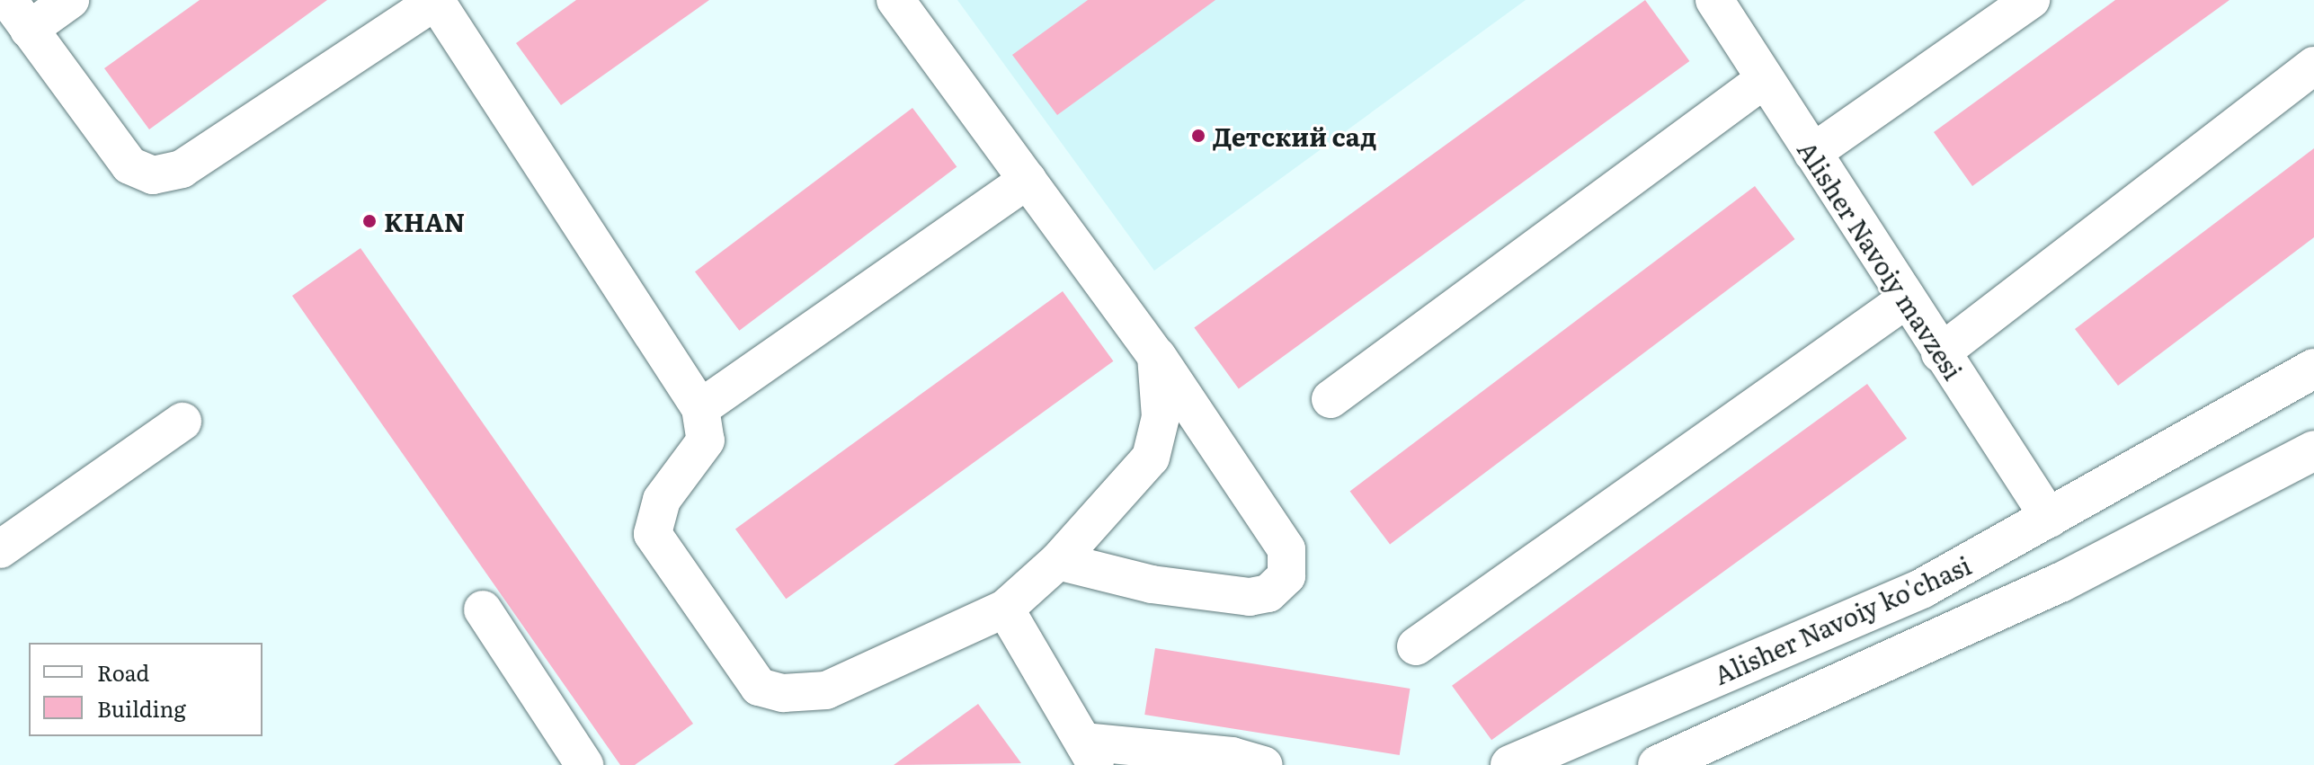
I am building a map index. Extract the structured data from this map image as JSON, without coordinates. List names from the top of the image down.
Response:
{
  "streets": {
    "main road": ["Alisher Navoiy ko'chasi"],
    "street": ["Alisher Navoiy mavzesi"]
  },
  "crossings": [
    ["Alisher Navoiy mavzesi", "Alisher Navoiy ko'chasi"]
  ],
  "places": ["Детский сад", "KHAN"],
  "legend": ["Road", "Building"]
}
